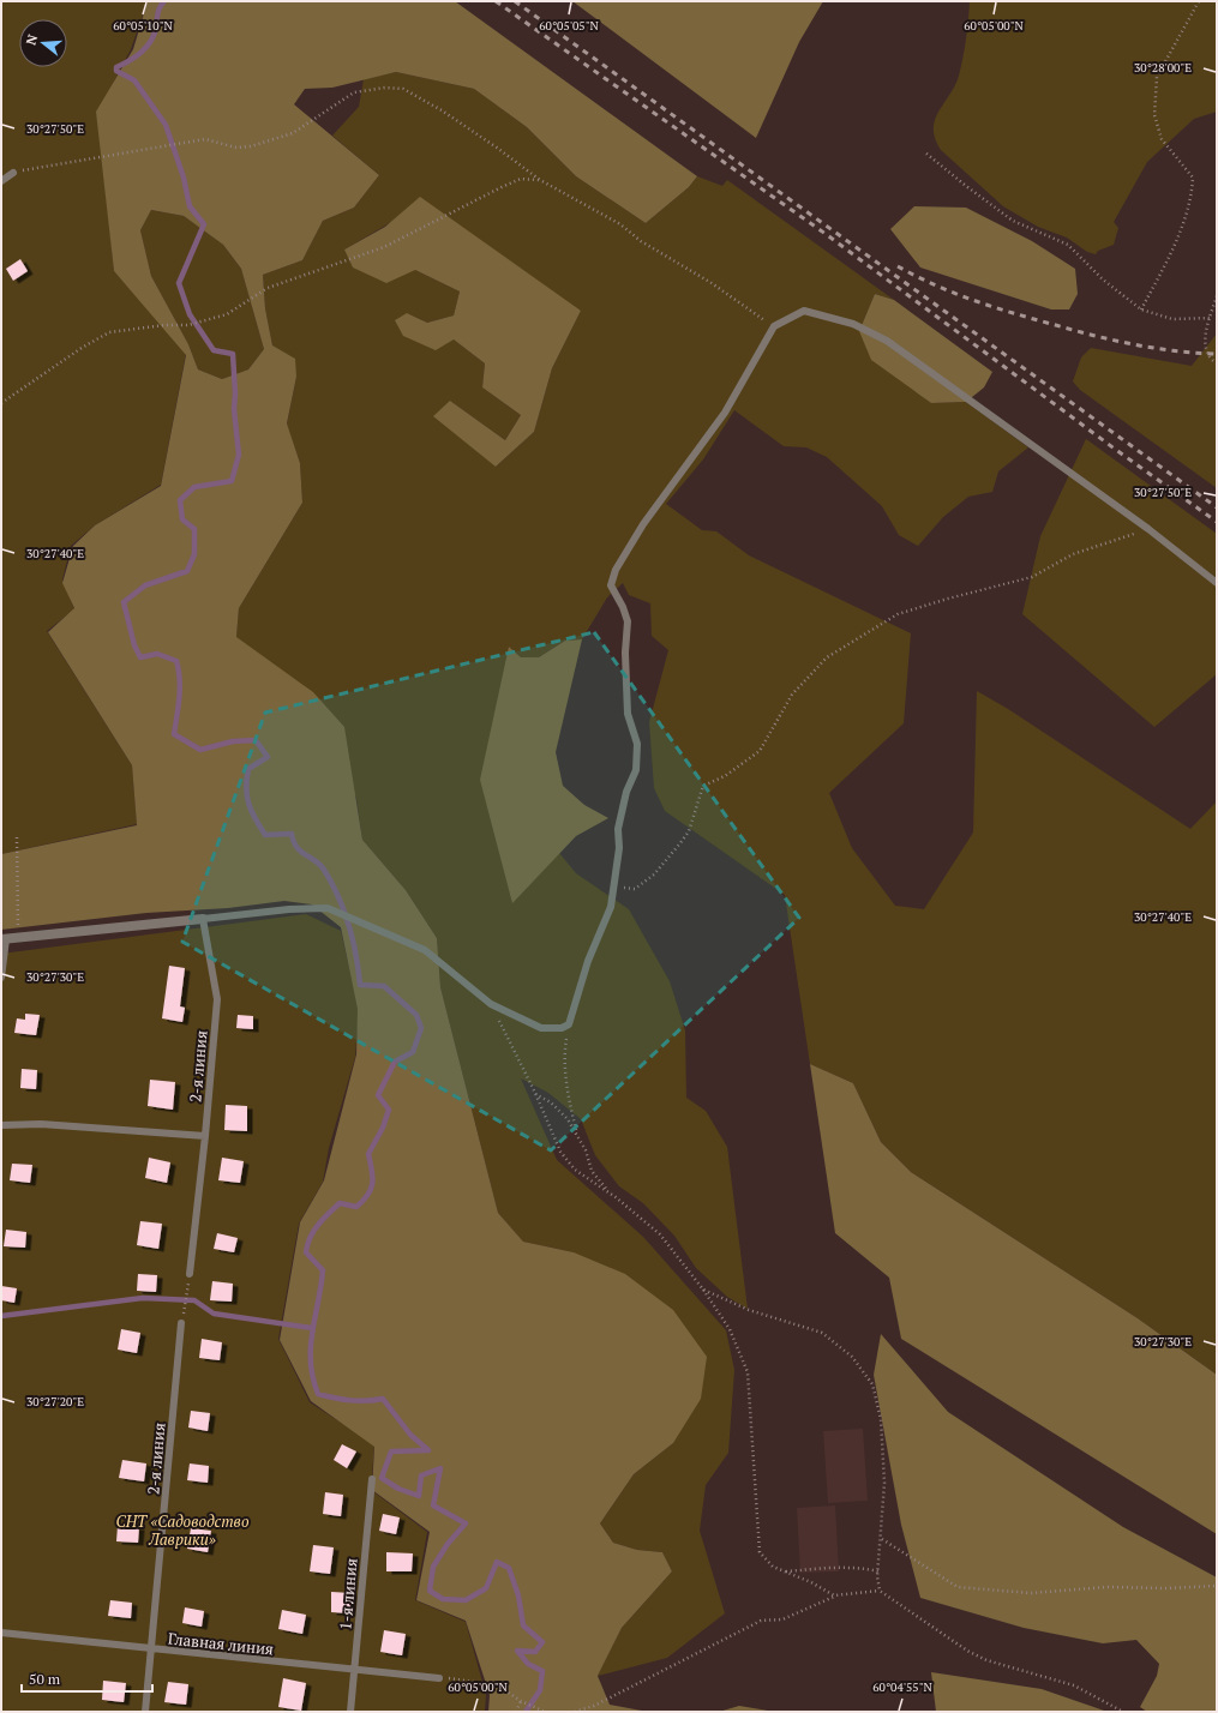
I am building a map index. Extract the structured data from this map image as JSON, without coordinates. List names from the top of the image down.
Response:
{
  "streets": {
    "lane": ["2-я линия", "1-я линия", "Главная линия"]
  },
  "crossings": [
    ["2-я линия", "Главная линия"],
    ["1-я линия", "Главная линия"]
  ],
  "parks": ["СНТ «Садоводство Лаврики»"],
  "scale_bar": "50 m",
  "north": "left",
  "coordinates": [
    "60°05'10\"N",
    "60°05'05\"N",
    "60°05'00\"N",
    "30°28'00\"E",
    "30°27'50\"E",
    "30°27'40\"E",
    "30°27'30\"E",
    "30°27'20\"E",
    "60°04'55\"N"
  ]
}
